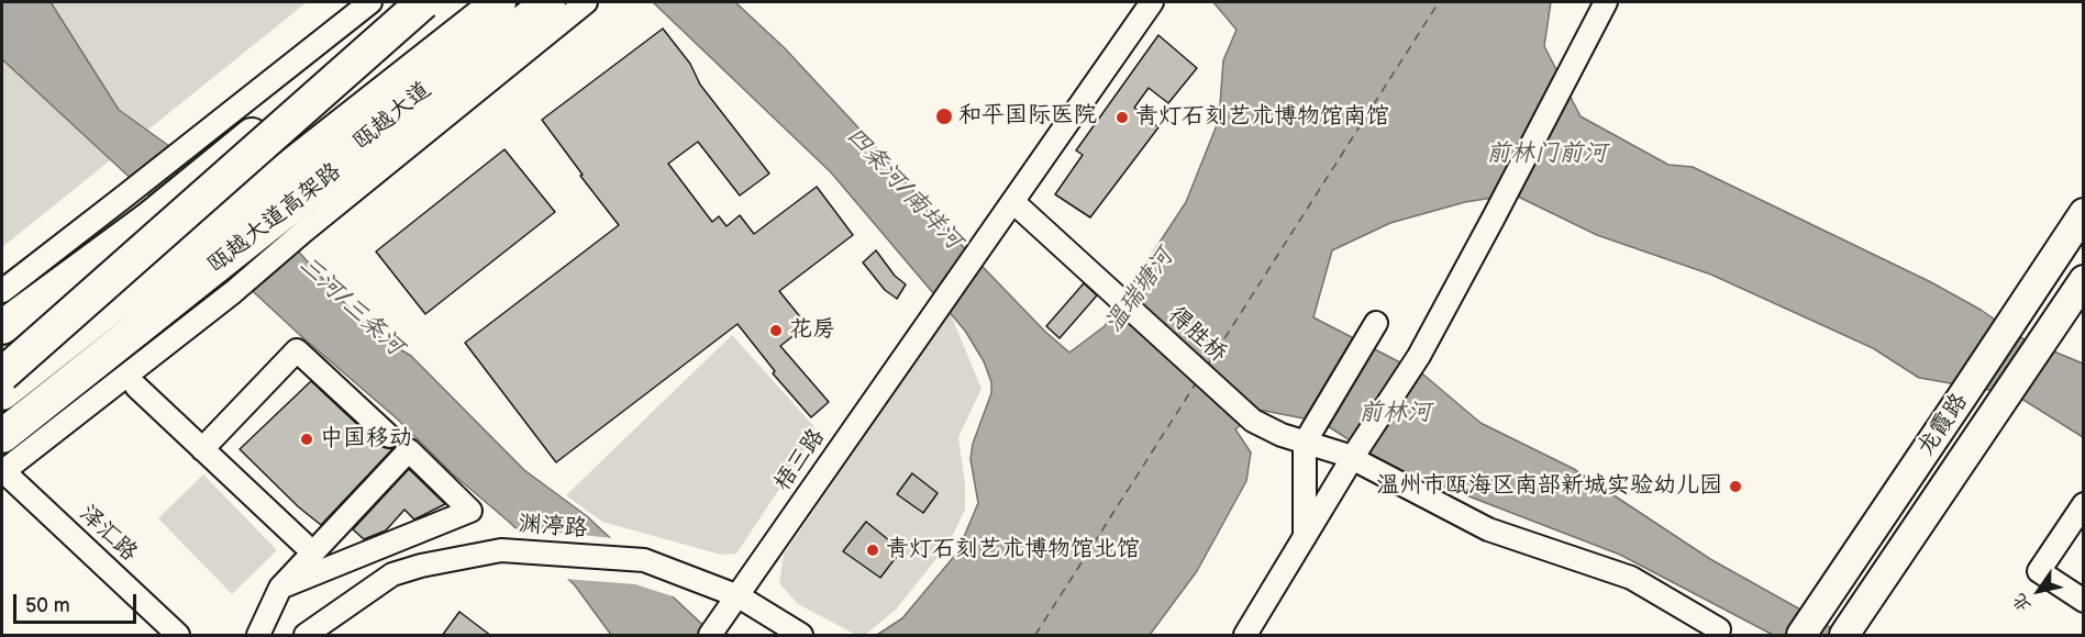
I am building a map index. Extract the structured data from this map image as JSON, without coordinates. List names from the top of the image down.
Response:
{
  "streets": {
    "highway": ["瓯越大道", "瓯越大道高架路"],
    "main road": ["龙霞路"],
    "street": [
      "得胜桥",
      "梧三路",
      "渊渟路",
      "泽汇路"
    ]
  },
  "crossings": [
    ["得胜桥", "梧三路"],
    ["梧三路", "渊渟路"]
  ],
  "water": [
    "前林门前河",
    "四条河/南垟河",
    "温瑞塘河",
    "三河/三条河",
    "前林河"
  ],
  "places": [
    "和平国际医院",
    "青灯石刻艺术博物馆南馆",
    "花房",
    "中国移动",
    "温州市瓯海区南部新城实验幼儿园",
    "青灯石刻艺术博物馆北馆"
  ],
  "scale_bar": "50 m",
  "north": "bottom left"
}
